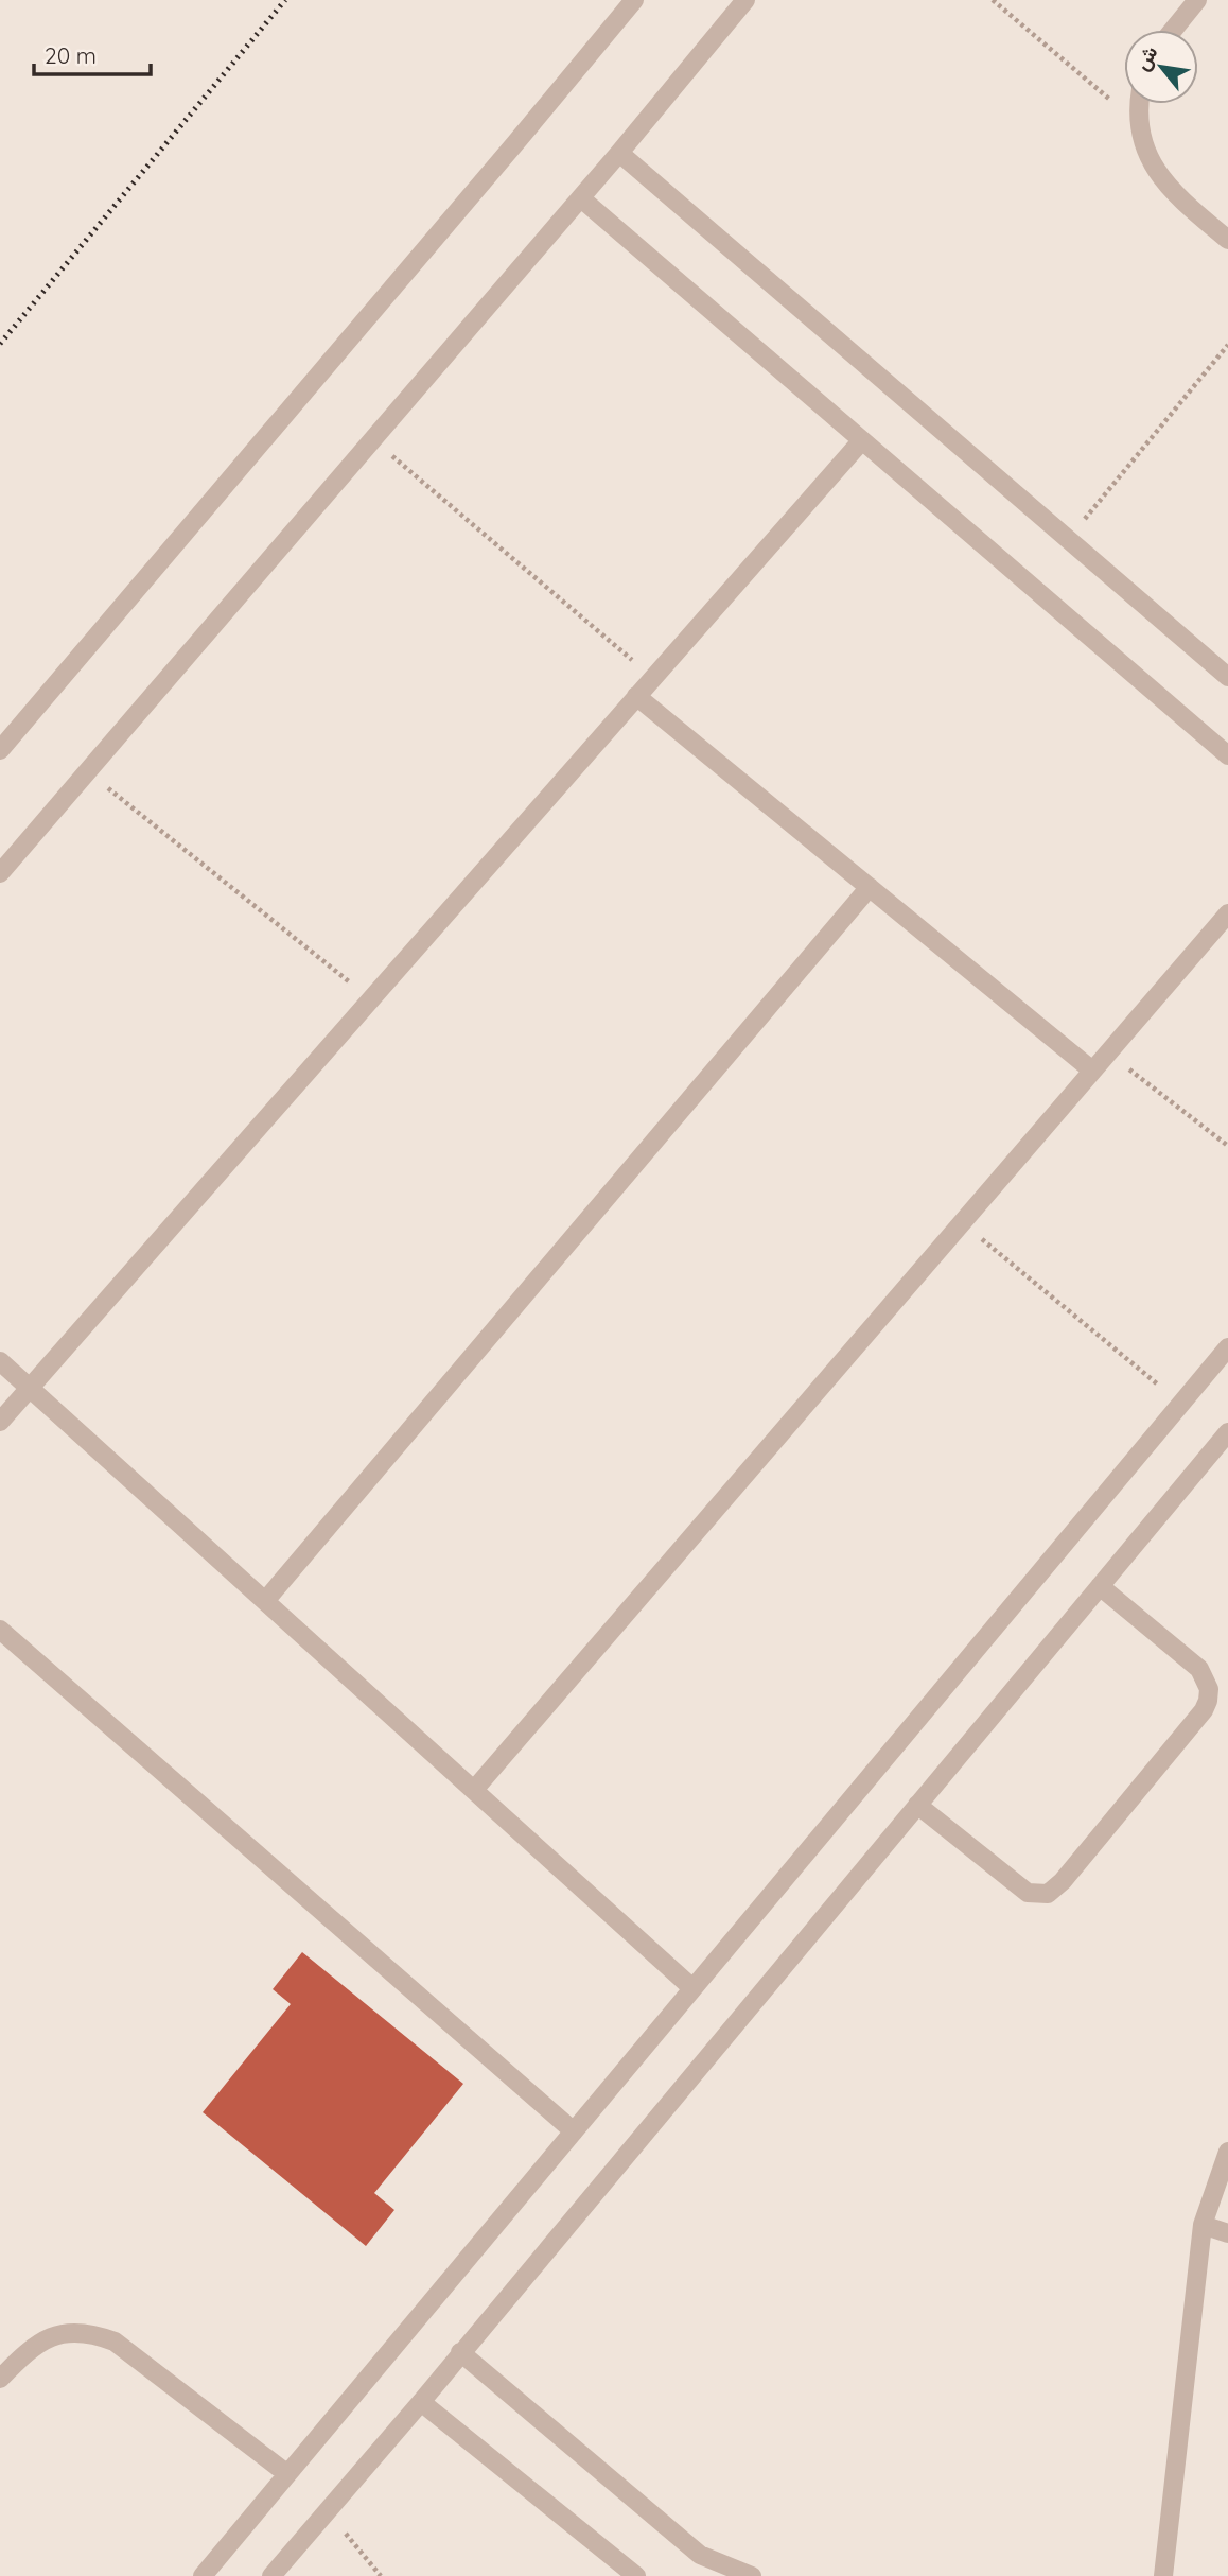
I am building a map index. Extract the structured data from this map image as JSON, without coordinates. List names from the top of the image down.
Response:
{
  "scale_bar": "20 m",
  "north": "top left"
}
